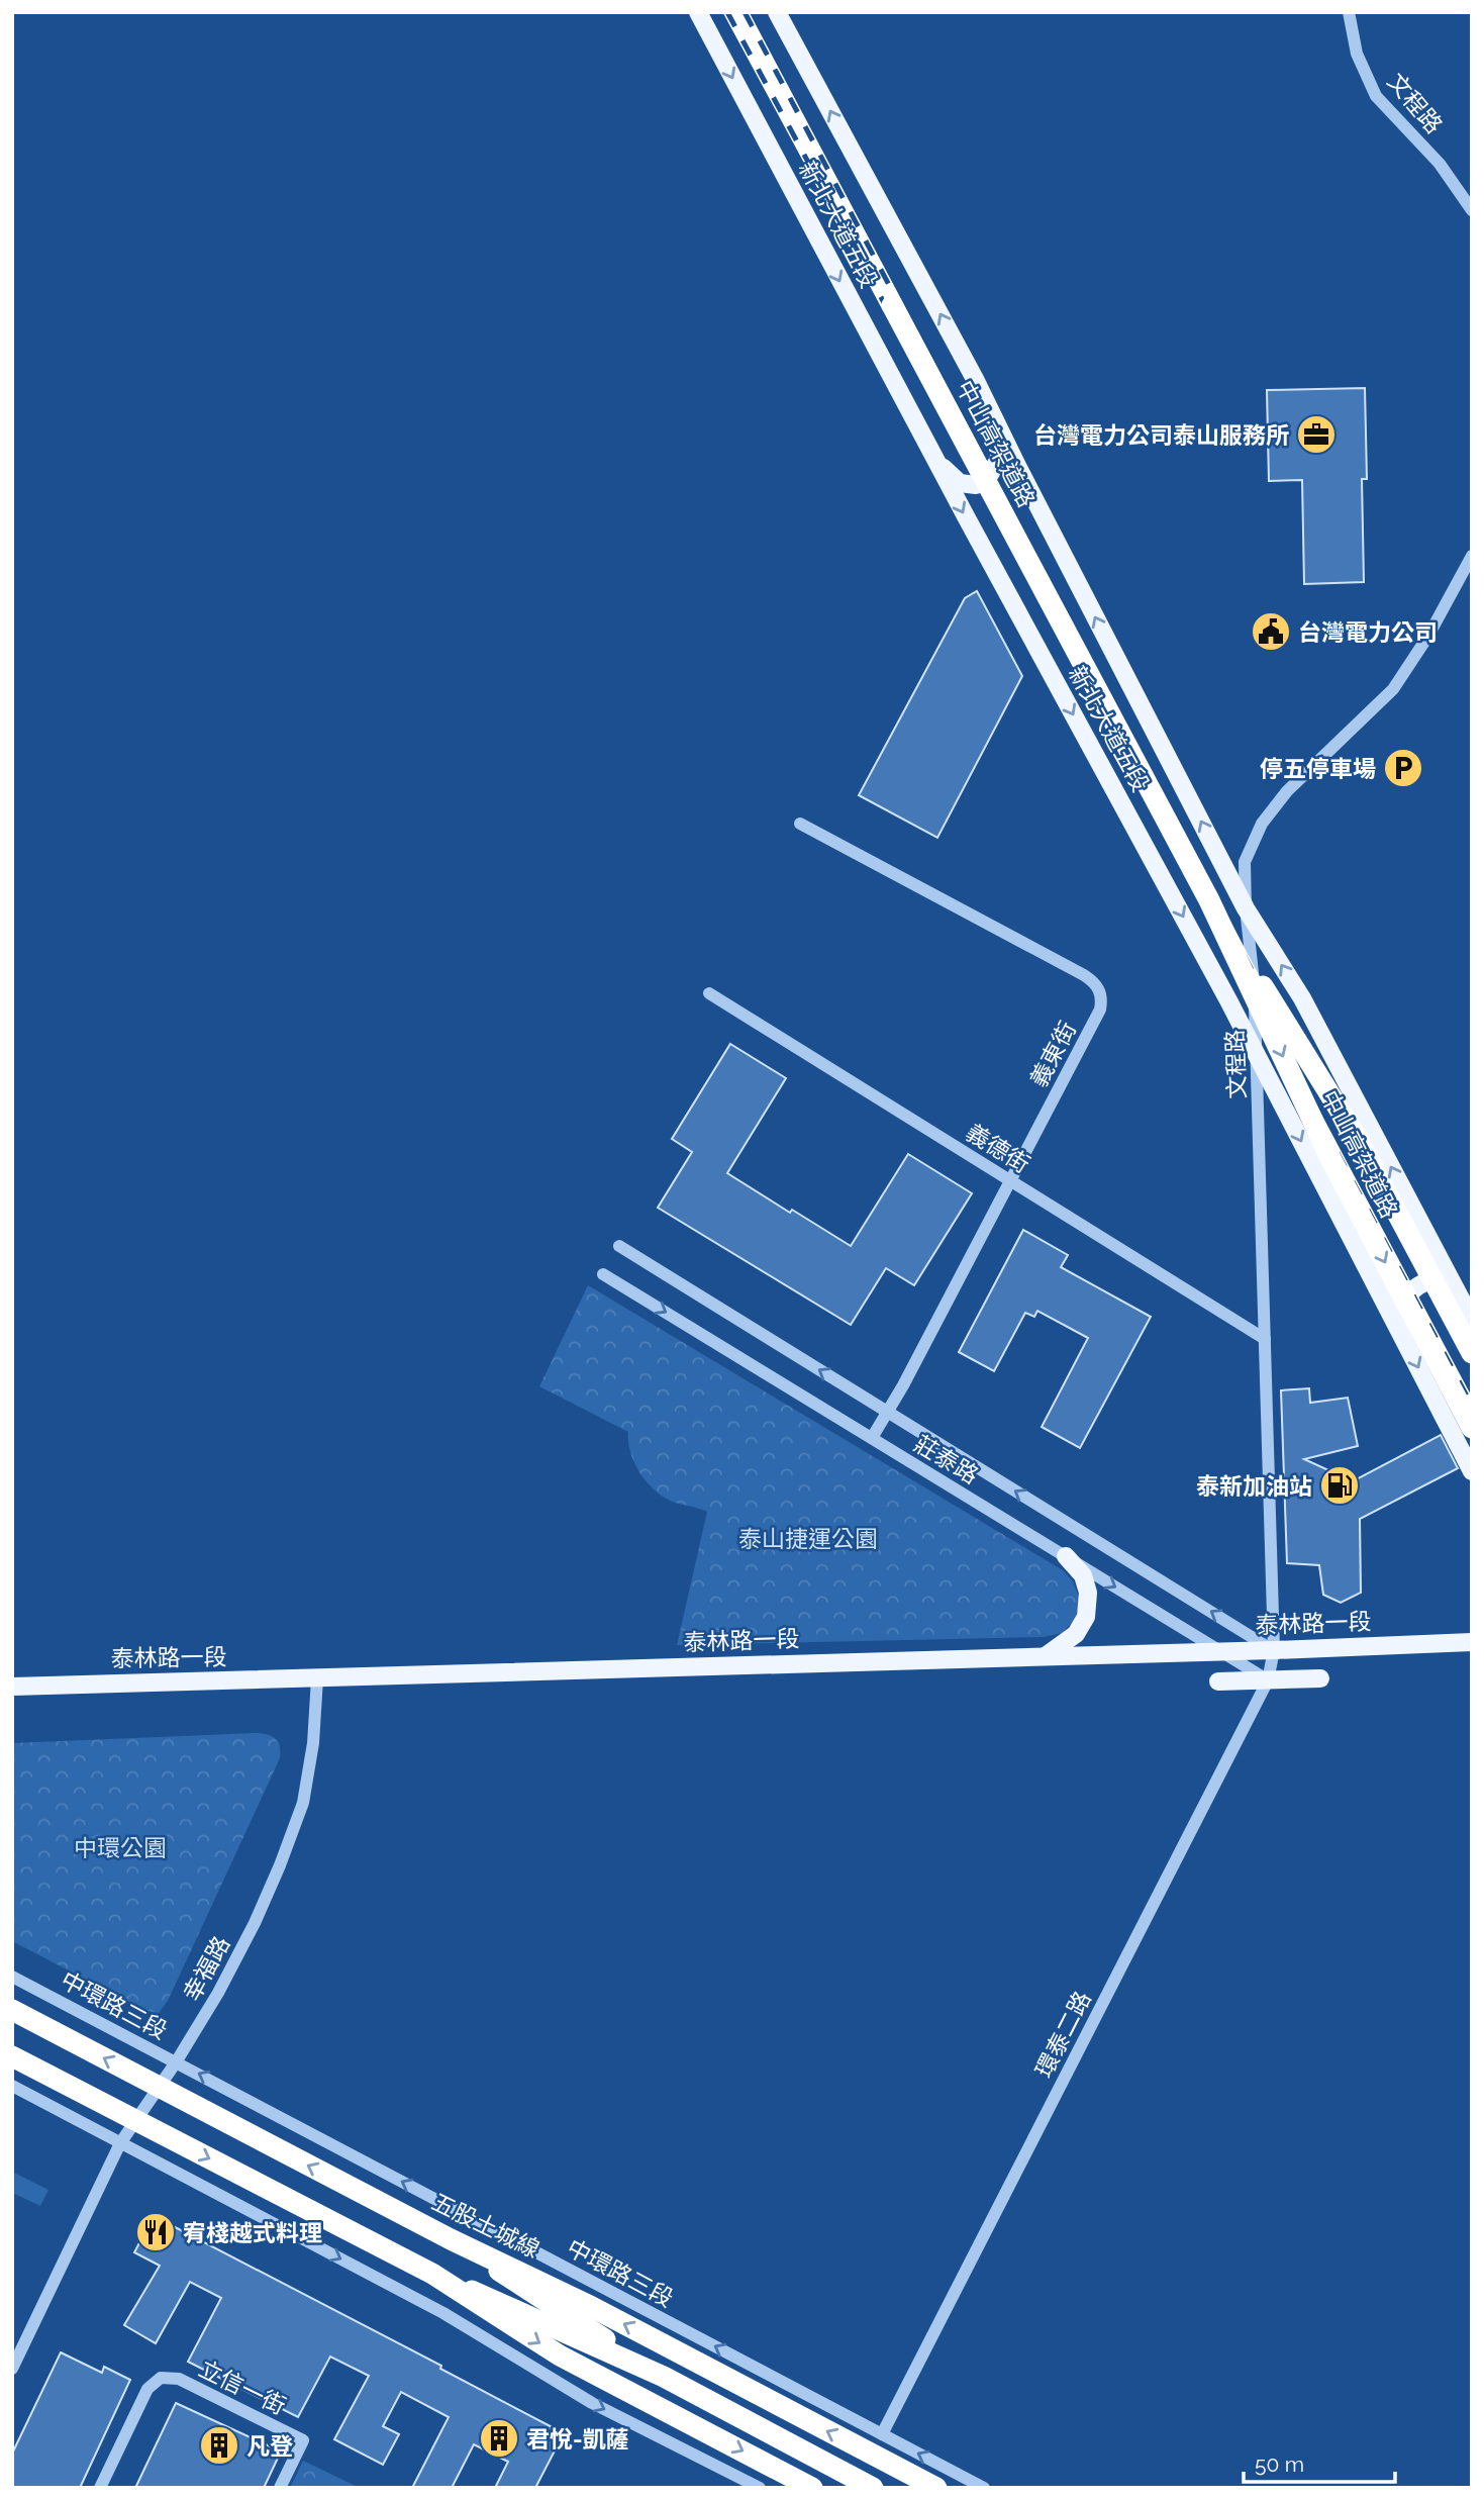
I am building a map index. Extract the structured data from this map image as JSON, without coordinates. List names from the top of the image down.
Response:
{
  "streets": {
    "highway": ["中山高架道路", "五股土城線"],
    "main road": ["新北大道五段", "泰林路一段"],
    "street": [
      "文程路",
      "義東街",
      "義德街",
      "莊泰路",
      "幸福路",
      "中環路三段",
      "環泰二路",
      "立信一街"
    ]
  },
  "crossings": [
    ["文程路", "新北大道五段"],
    ["文程路", "義德街"],
    ["文程路", "莊泰路"],
    ["文程路", "泰林路一段"],
    ["文程路", "環泰二路"],
    ["義東街", "義德街"],
    ["義東街", "莊泰路"],
    ["莊泰路", "泰林路一段"],
    ["莊泰路", "環泰二路"],
    ["泰林路一段", "幸福路"],
    ["泰林路一段", "環泰二路"],
    ["幸福路", "中環路三段"],
    ["中環路三段", "環泰二路"]
  ],
  "parks": ["泰山捷運公園", "中環公園"],
  "places": {
    "office": ["台灣電力公司泰山服務所"],
    "public building": ["台灣電力公司"],
    "parking": ["停五停車場"],
    "fuel station": ["泰新加油站"],
    "restaurant": ["宥棧越式料理"],
    "building": ["君悅-凱薩", "凡登"]
  },
  "scale_bar": "50 m"
}
